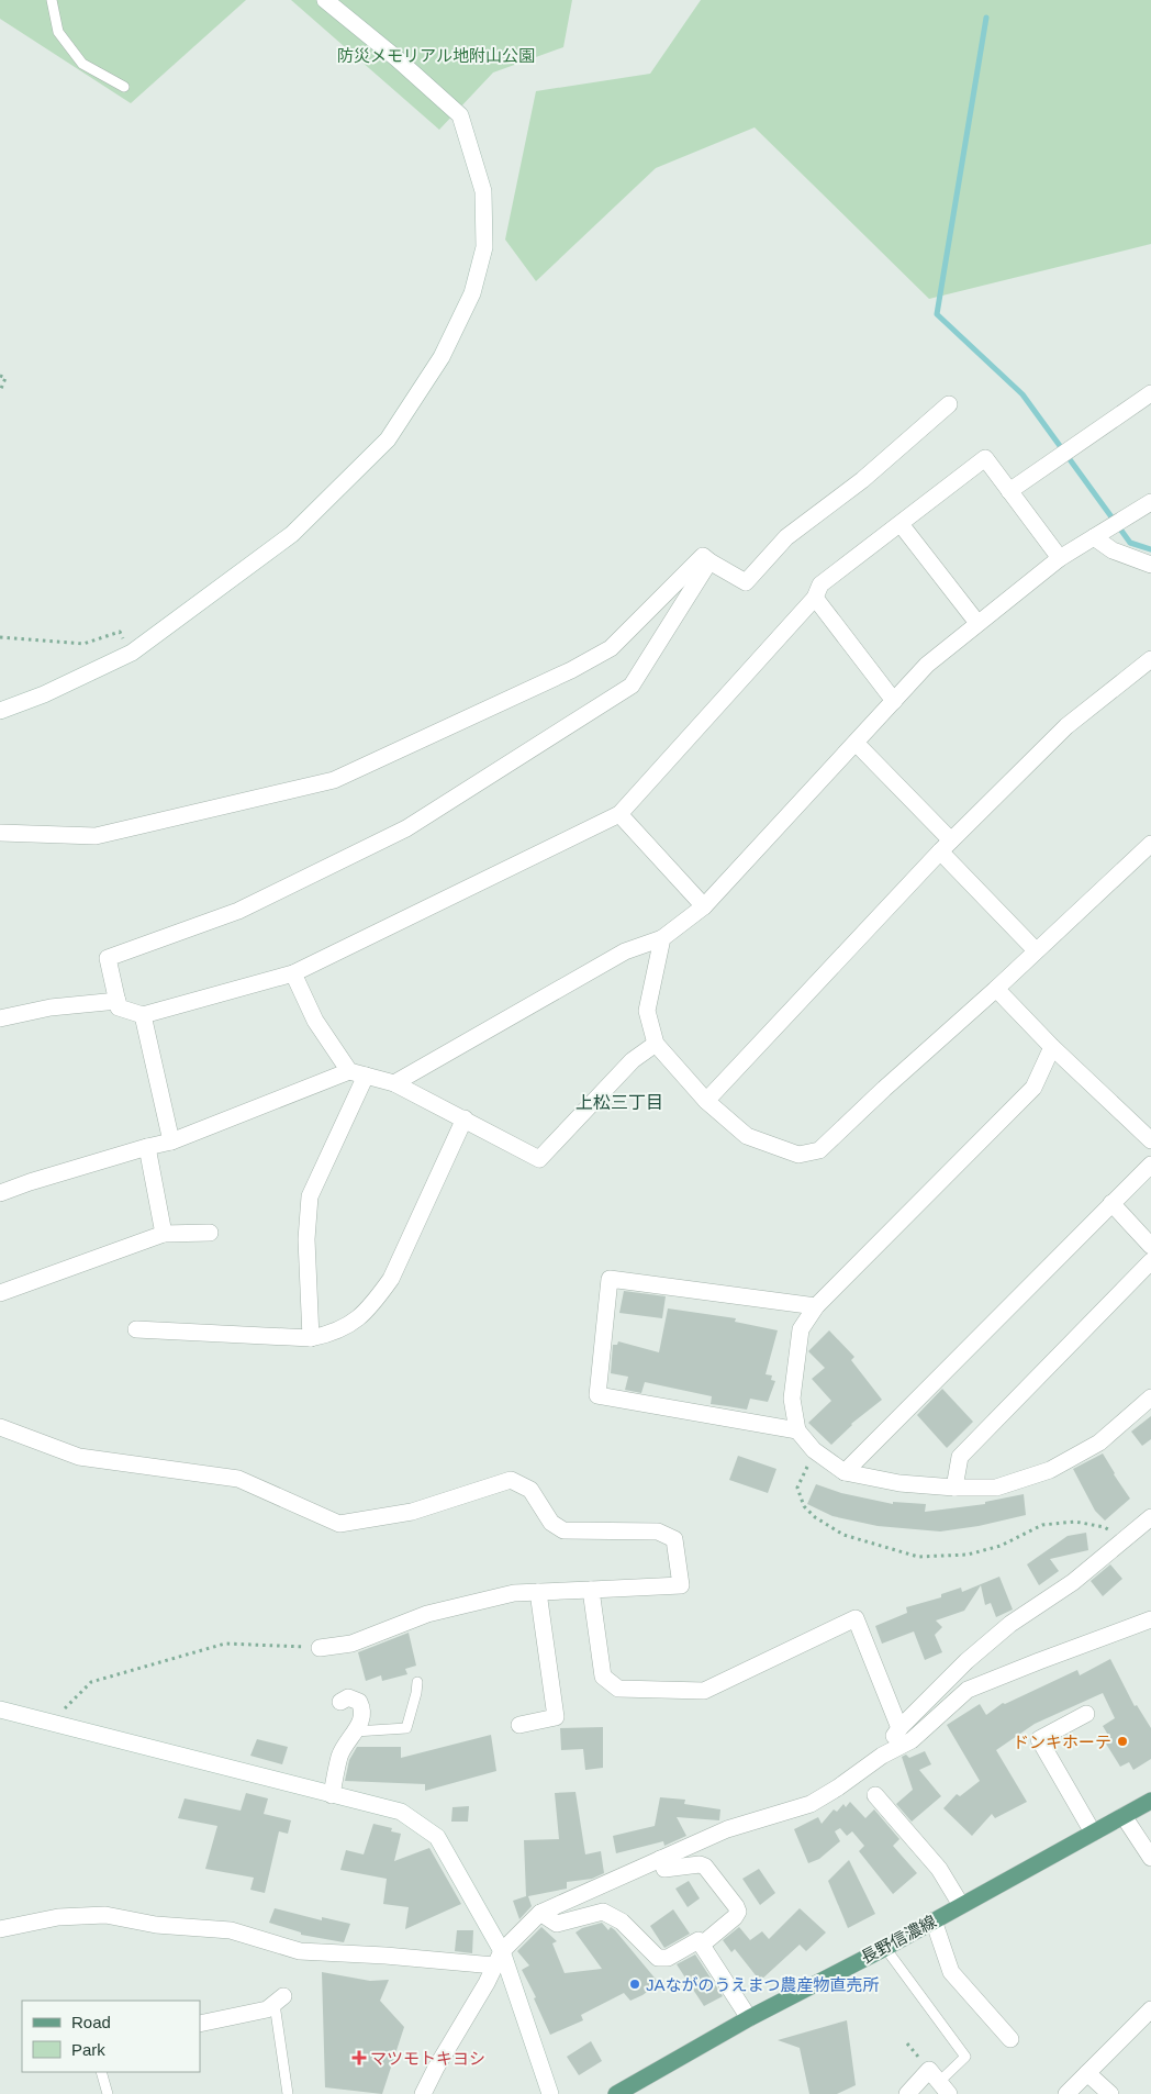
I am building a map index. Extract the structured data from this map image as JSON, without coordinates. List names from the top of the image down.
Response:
{
  "streets": {
    "main road": ["長野信濃線"]
  },
  "districts": ["上松三丁目"],
  "parks": ["防災メモリアル地附山公園"],
  "places": {
    "other": ["ドンキホーテ", "JAながのうえまつ農産物直売所"],
    "health": ["マツモトキヨシ"]
  },
  "legend": ["Road", "Park"]
}
